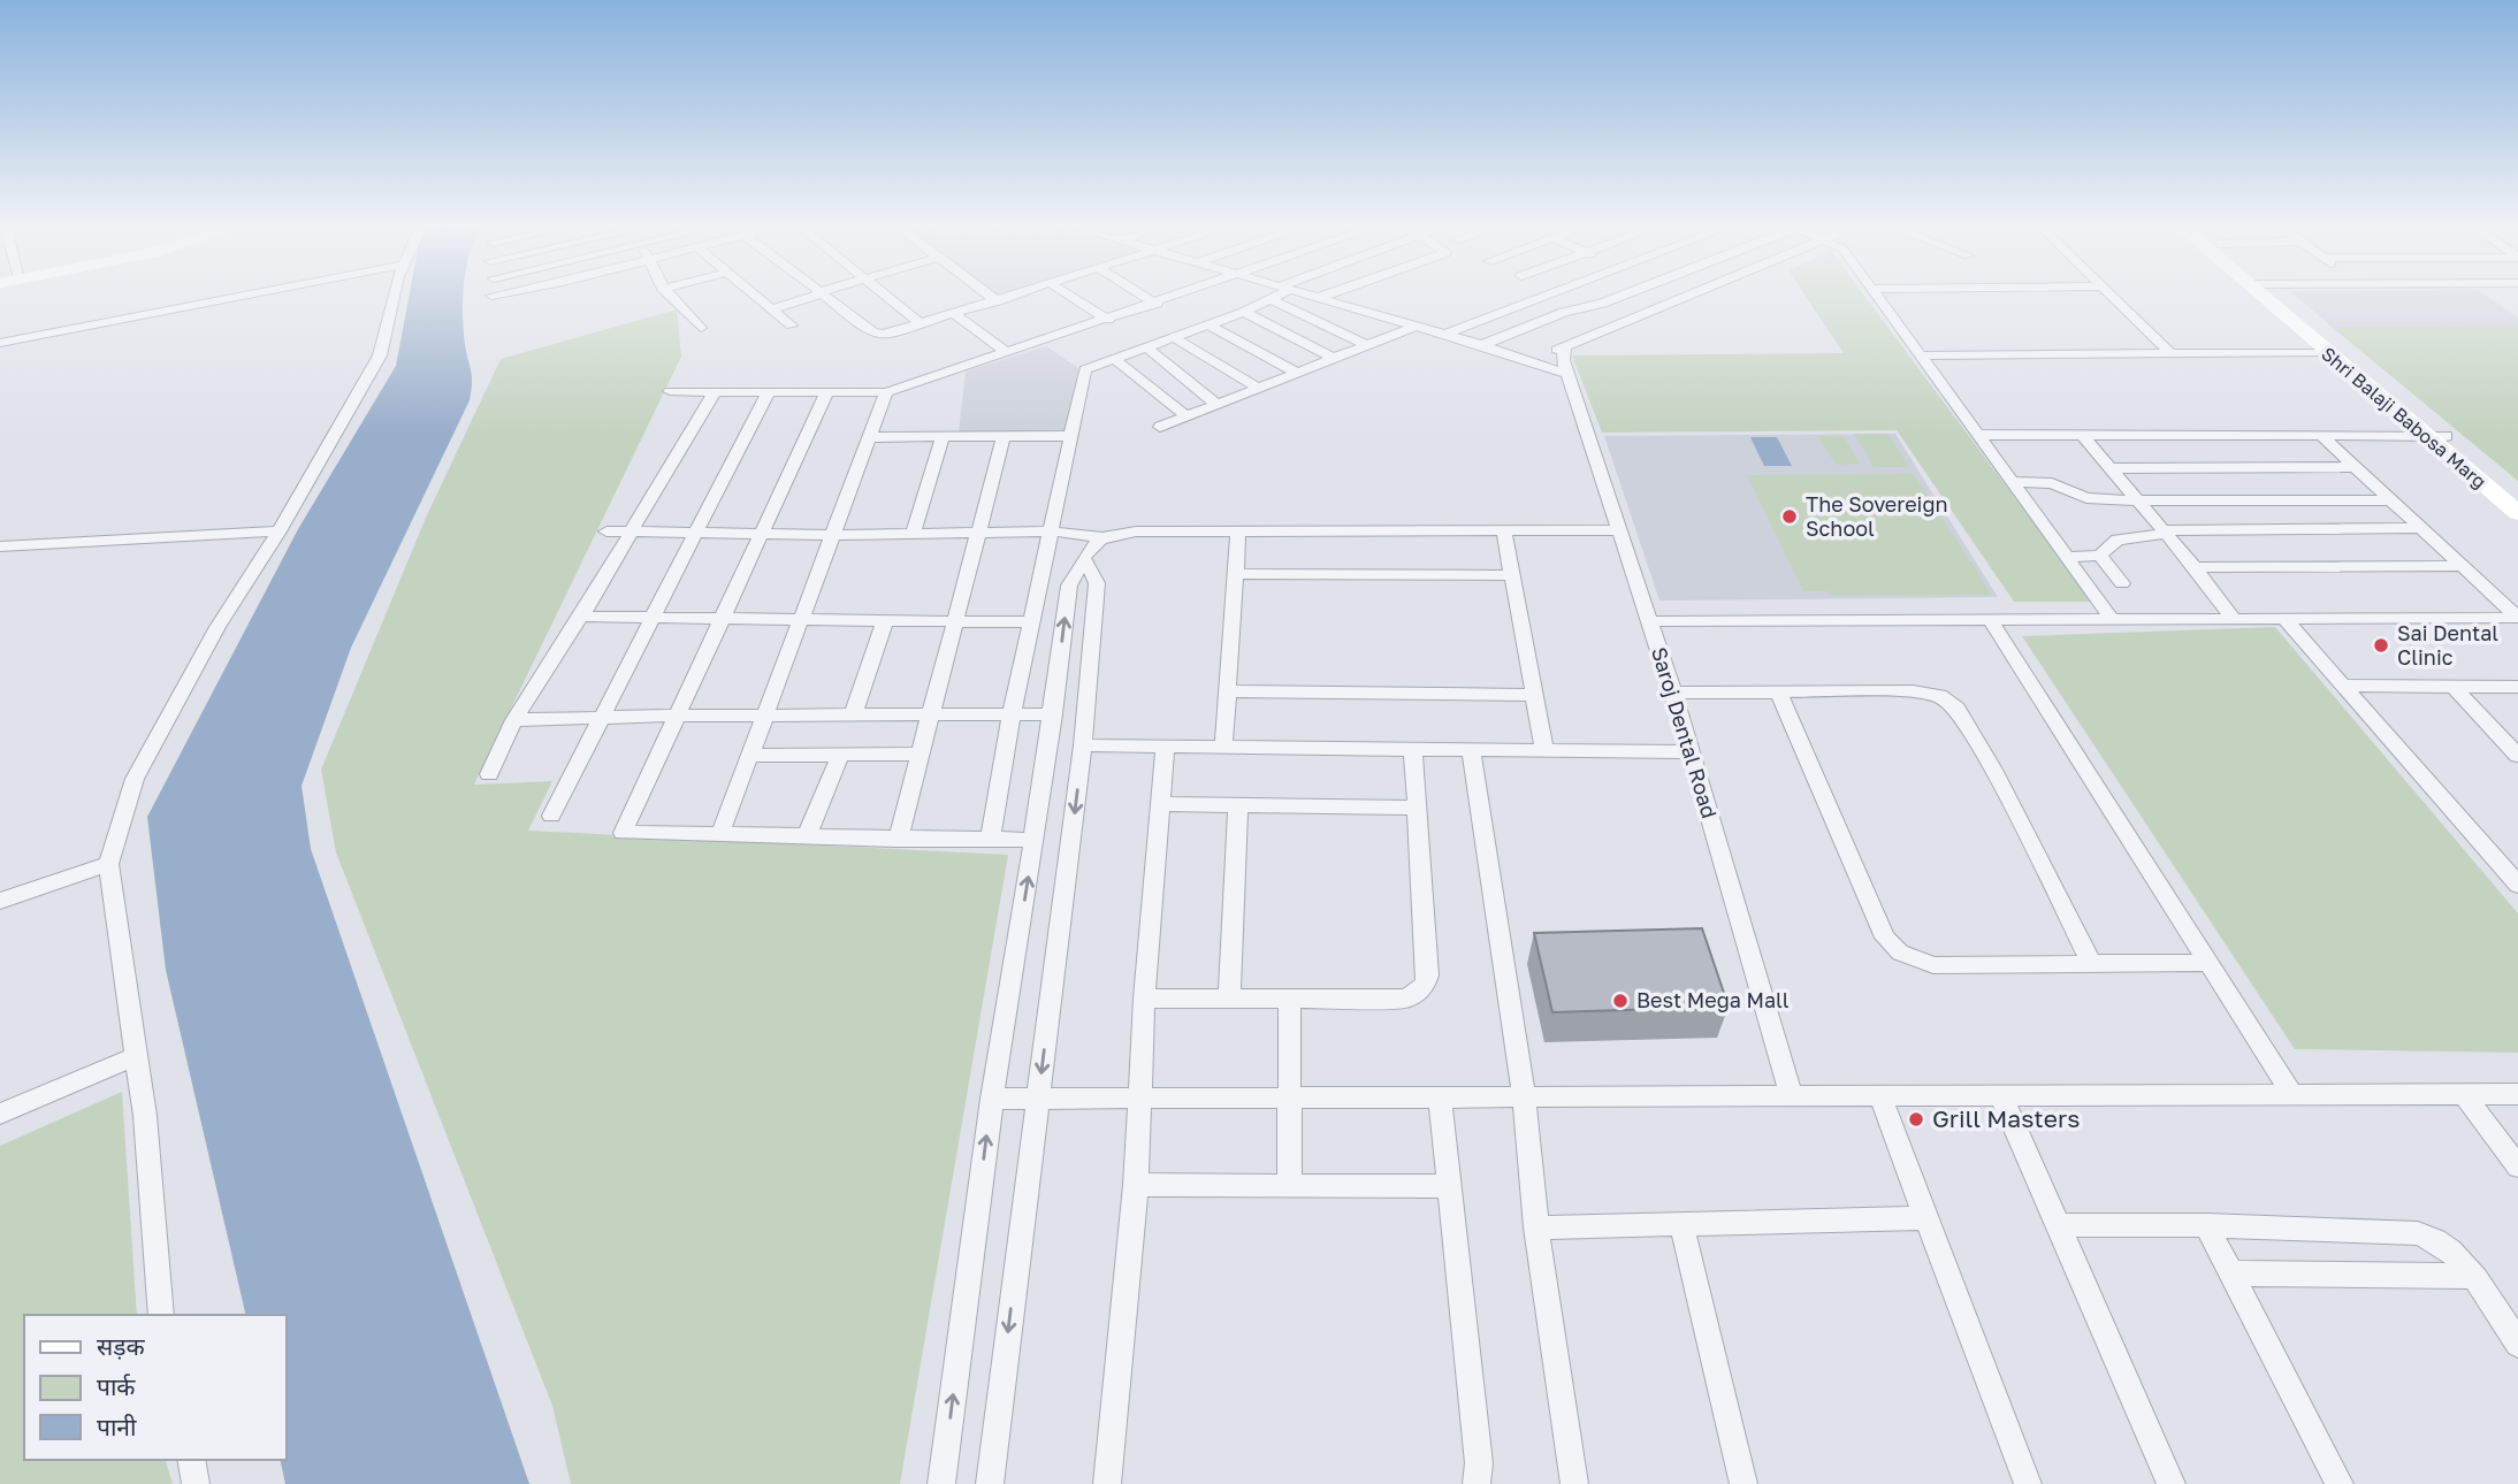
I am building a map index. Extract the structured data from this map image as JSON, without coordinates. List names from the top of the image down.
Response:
{
  "streets": {
    "street": ["Shri Balaji Babosa Marg", "Saroj Dental Road"]
  },
  "places": [
    "The Sovereign School",
    "Sai Dental Clinic",
    "Best Mega Mall",
    "Grill Masters"
  ],
  "legend": ["सड़क", "पार्क", "पानी"]
}
